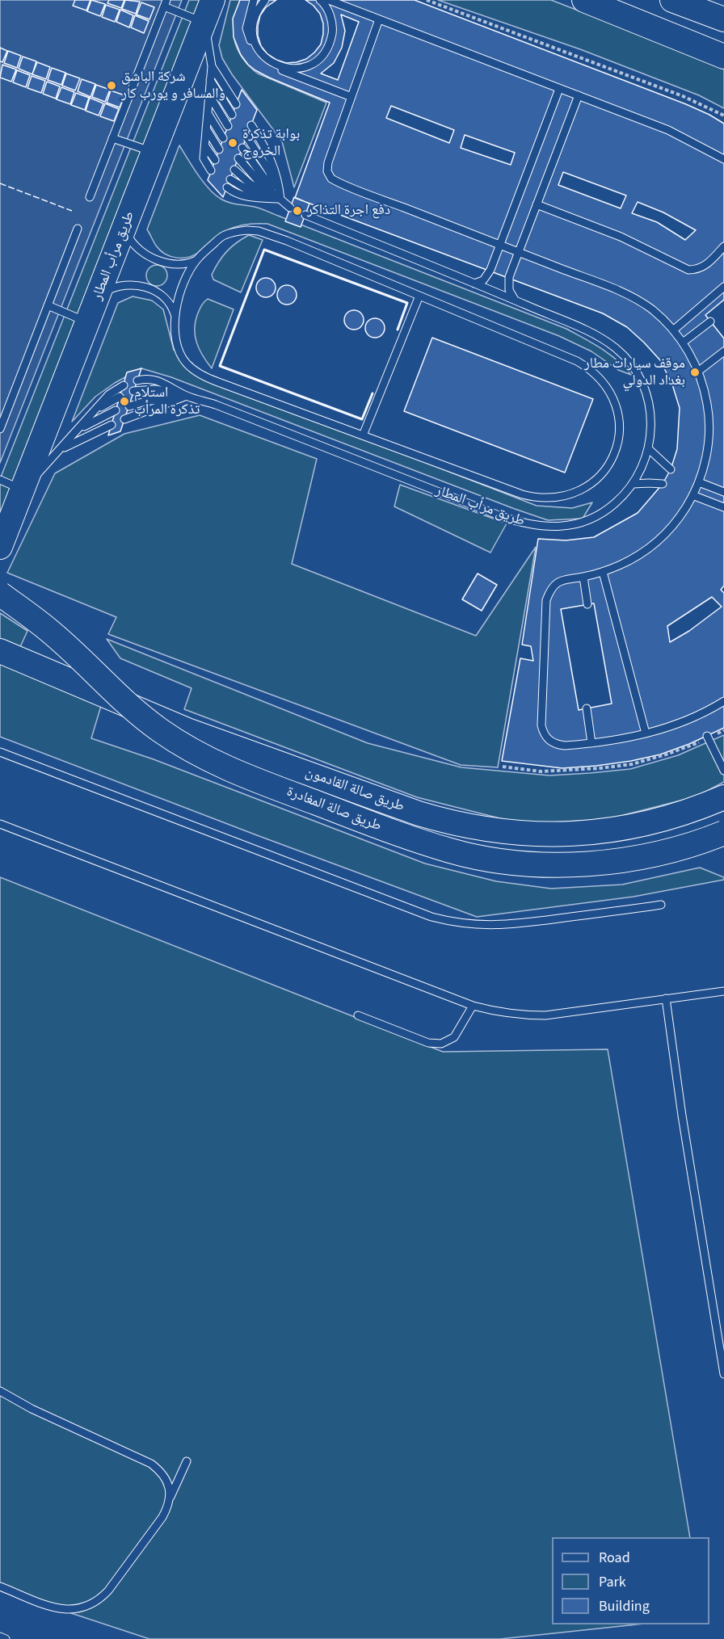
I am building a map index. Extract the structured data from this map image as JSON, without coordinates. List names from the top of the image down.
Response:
{
  "streets": {
    "main road": ["طريق مرأب المطار", "طريق صالة القادمون", "طريق صالة المغادرة"]
  },
  "places": [
    "شركة الباشق والمسافر و يورب كار",
    "بوابة تذكرة الخروج",
    "دفع اجرة التذاكر",
    "موقف سيارات مطار بغداد الدولي",
    "استلام تذكرة المرأب"
  ],
  "legend": ["Road", "Park", "Building"]
}
